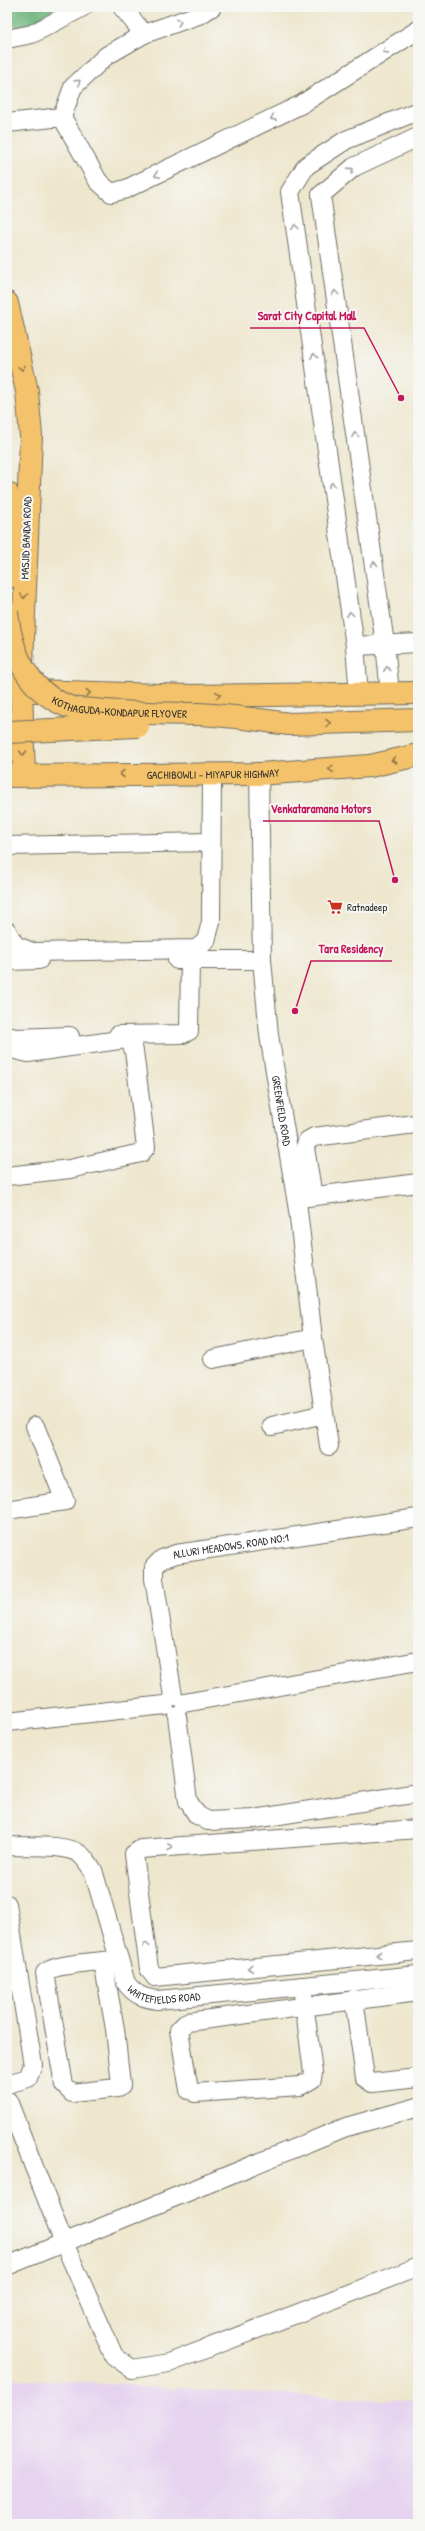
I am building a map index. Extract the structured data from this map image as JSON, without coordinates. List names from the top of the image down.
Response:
{
  "streets": {
    "main road": ["MASJID BANDA ROAD", "KOTHAGUDA-KONDAPUR FLYOVER", "GACHIBOWLI - MIYAPUR HIGHWAY"],
    "street": ["GREENFIELD ROAD", "ALLURI MEADOWS, ROAD NO:1", "WHITEFIELDS ROAD"]
  },
  "crossings": [
    ["MASJID BANDA ROAD", "GACHIBOWLI - MIYAPUR HIGHWAY"],
    ["GACHIBOWLI - MIYAPUR HIGHWAY", "GREENFIELD ROAD"]
  ],
  "one_way": ["MASJID BANDA ROAD"],
  "places": {
    "other": ["Sarat City Capital Mall", "Venkataramana Motors", "Tara Residency"],
    "supermarket": ["Ratnadeep"]
  }
}
